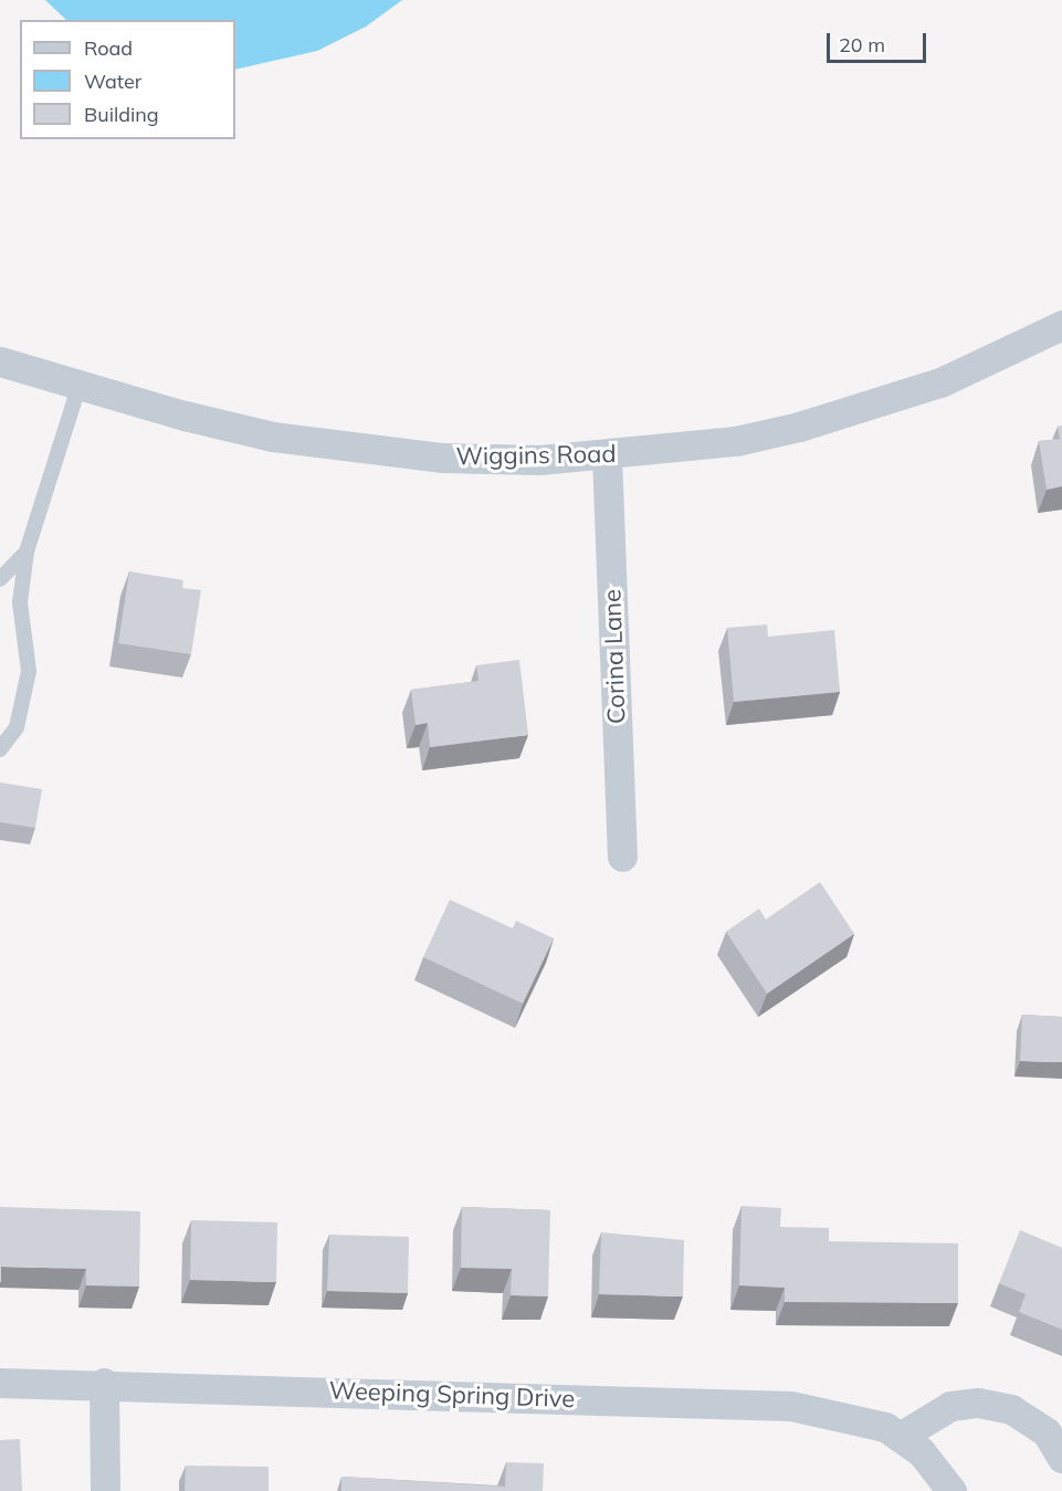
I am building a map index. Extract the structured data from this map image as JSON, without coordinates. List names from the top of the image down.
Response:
{
  "streets": {
    "street": ["Wiggins Road", "Corina Lane", "Weeping Spring Drive"]
  },
  "crossings": [
    ["Wiggins Road", "Corina Lane"]
  ],
  "legend": ["Road", "Water", "Building"],
  "scale_bar": "20 m"
}
